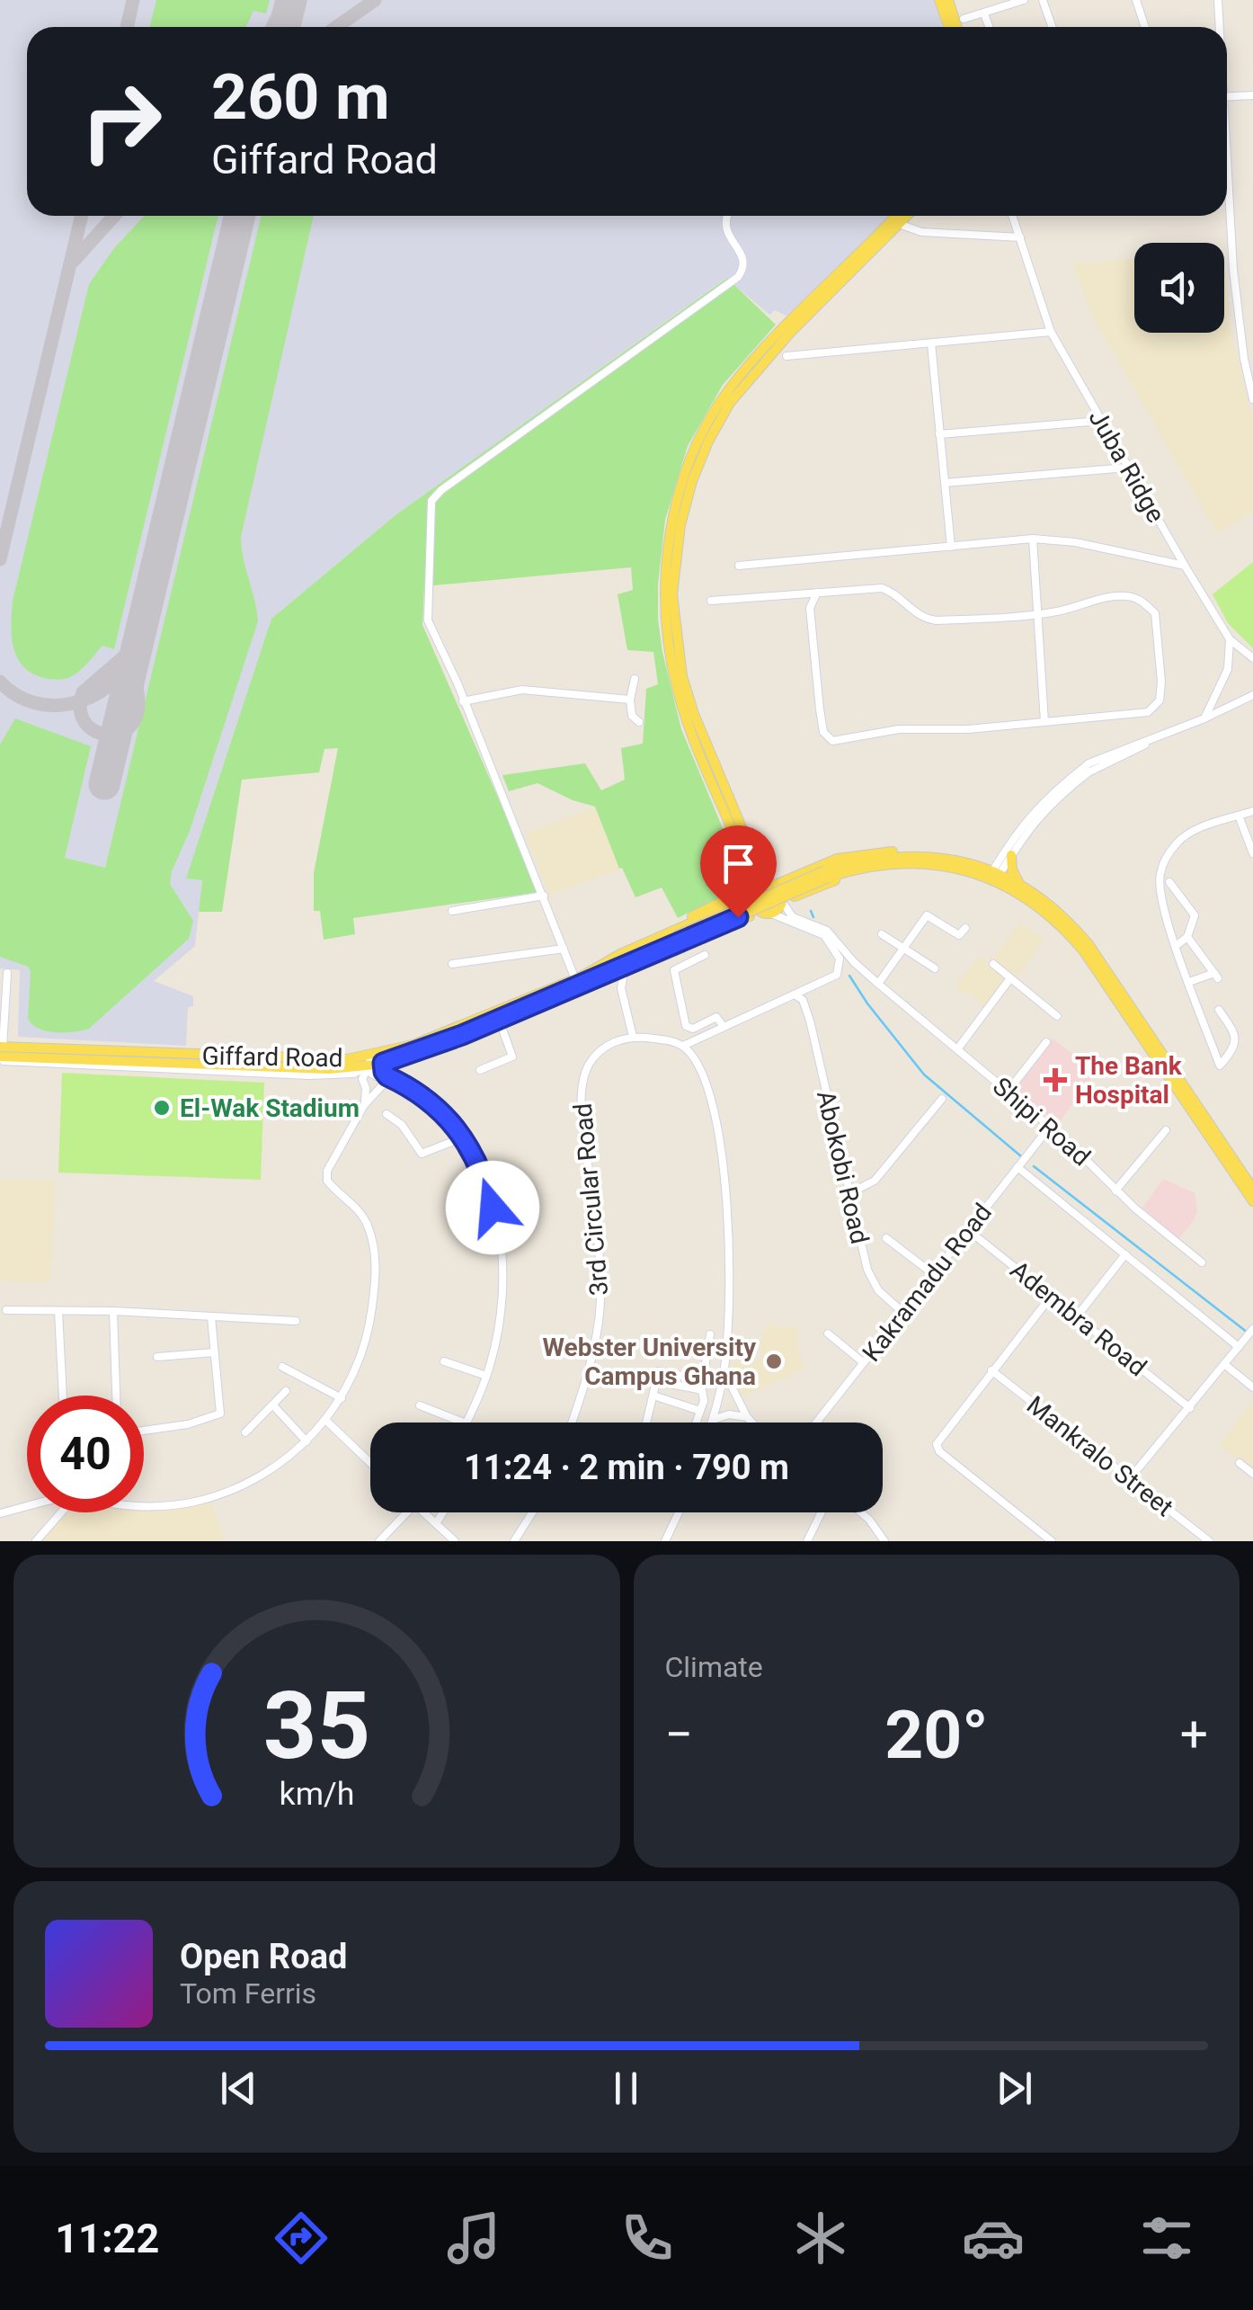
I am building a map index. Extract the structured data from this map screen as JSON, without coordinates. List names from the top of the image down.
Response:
{
  "streets": {
    "main road": ["Giffard Road"],
    "street": [
      "Juba Ridge",
      "Shipi Road",
      "Abokobi Road",
      "3rd Circular Road",
      "Kakramadu Road",
      "Adembra Road",
      "Mankralo Street"
    ]
  },
  "crossings": [
    ["Giffard Road", "Shipi Road"],
    ["Shipi Road", "Kakramadu Road"],
    ["Abokobi Road", "Kakramadu Road"],
    ["Kakramadu Road", "Adembra Road"]
  ],
  "places": {
    "health": ["The Bank Hospital"],
    "other": ["El-Wak Stadium", "Webster University Campus Ghana"]
  },
  "page": {
    "turn": ["260 m", "Giffard Road"],
    "limit": "40",
    "trip": "11:24 · 2 min · 790 m",
    "tile": "Climate",
    "heat": ["−", "20°", "+"],
    "song": ["Open Road", "Tom Ferris"],
    "tabs": "11:22",
    "gauge": ["35", "km/h"]
  }
}
